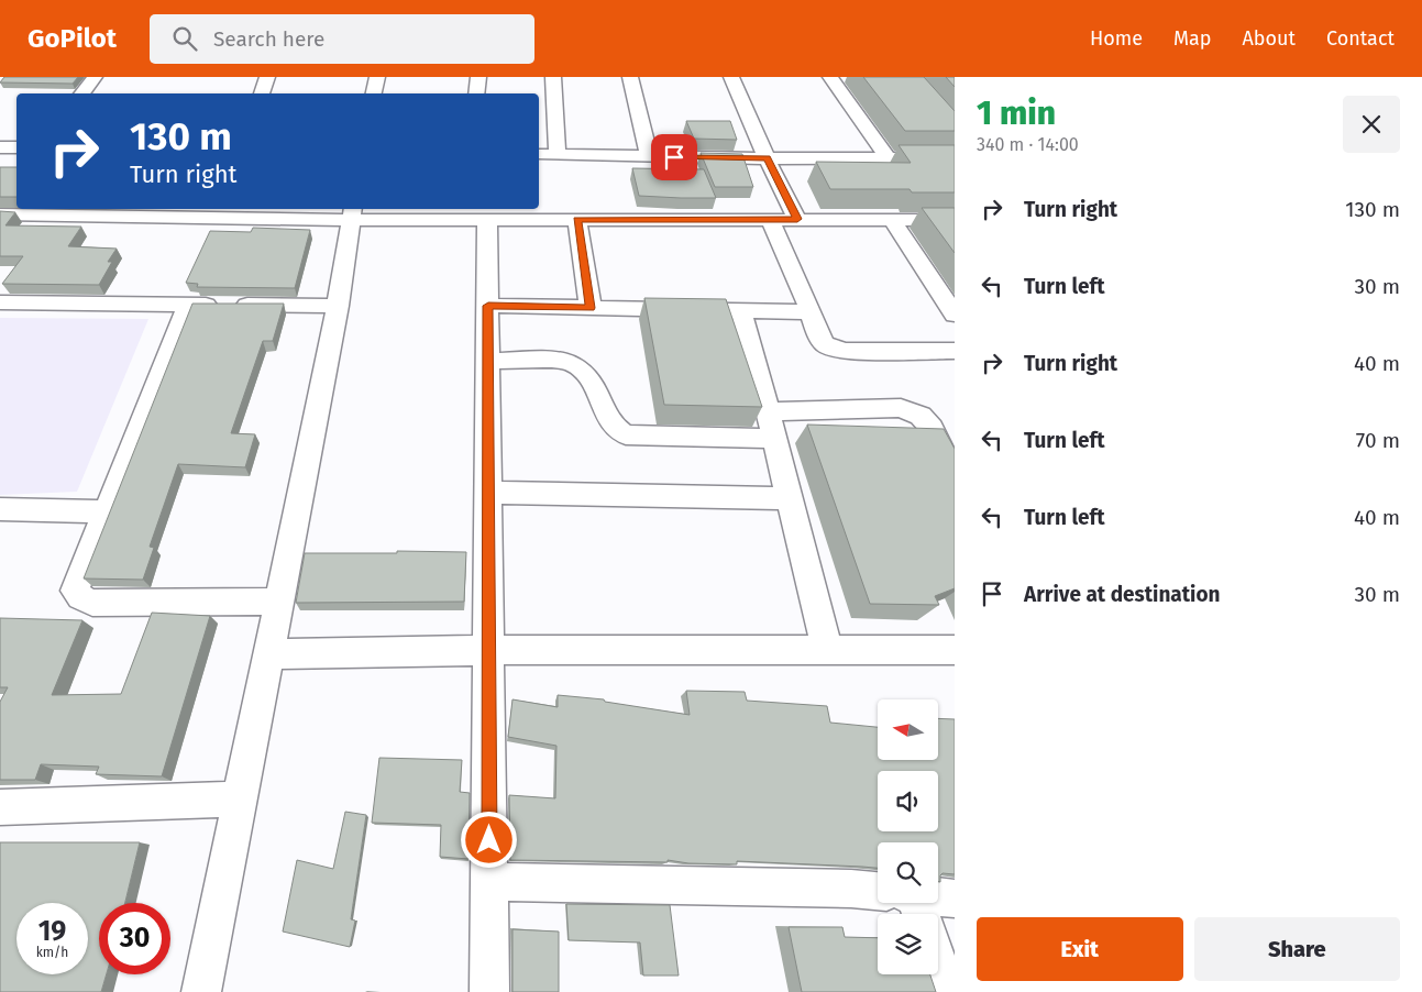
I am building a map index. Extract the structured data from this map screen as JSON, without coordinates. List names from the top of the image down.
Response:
{
  "north": "left",
  "page": {
    "header": "GoPilot",
    "search": "Search here",
    "nav": [
      "Home",
      "Map",
      "About",
      "Contact"
    ],
    "heading": ["1 min", "340 m · 14:00"],
    "turn": ["130 m", "Turn right"],
    "list": [
      {
        "name": "Turn right",
        "value": "130 m"
      },
      {
        "name": "Turn left",
        "value": "30 m"
      },
      {
        "name": "Turn right",
        "value": "40 m"
      },
      {
        "name": "Turn left",
        "value": "70 m"
      },
      {
        "name": "Turn left",
        "value": "40 m"
      },
      {
        "name": "Arrive at destination",
        "value": "30 m"
      }
    ],
    "speed": "19 km/h",
    "limit": "30",
    "buttons": ["Exit", "Share"]
  }
}
